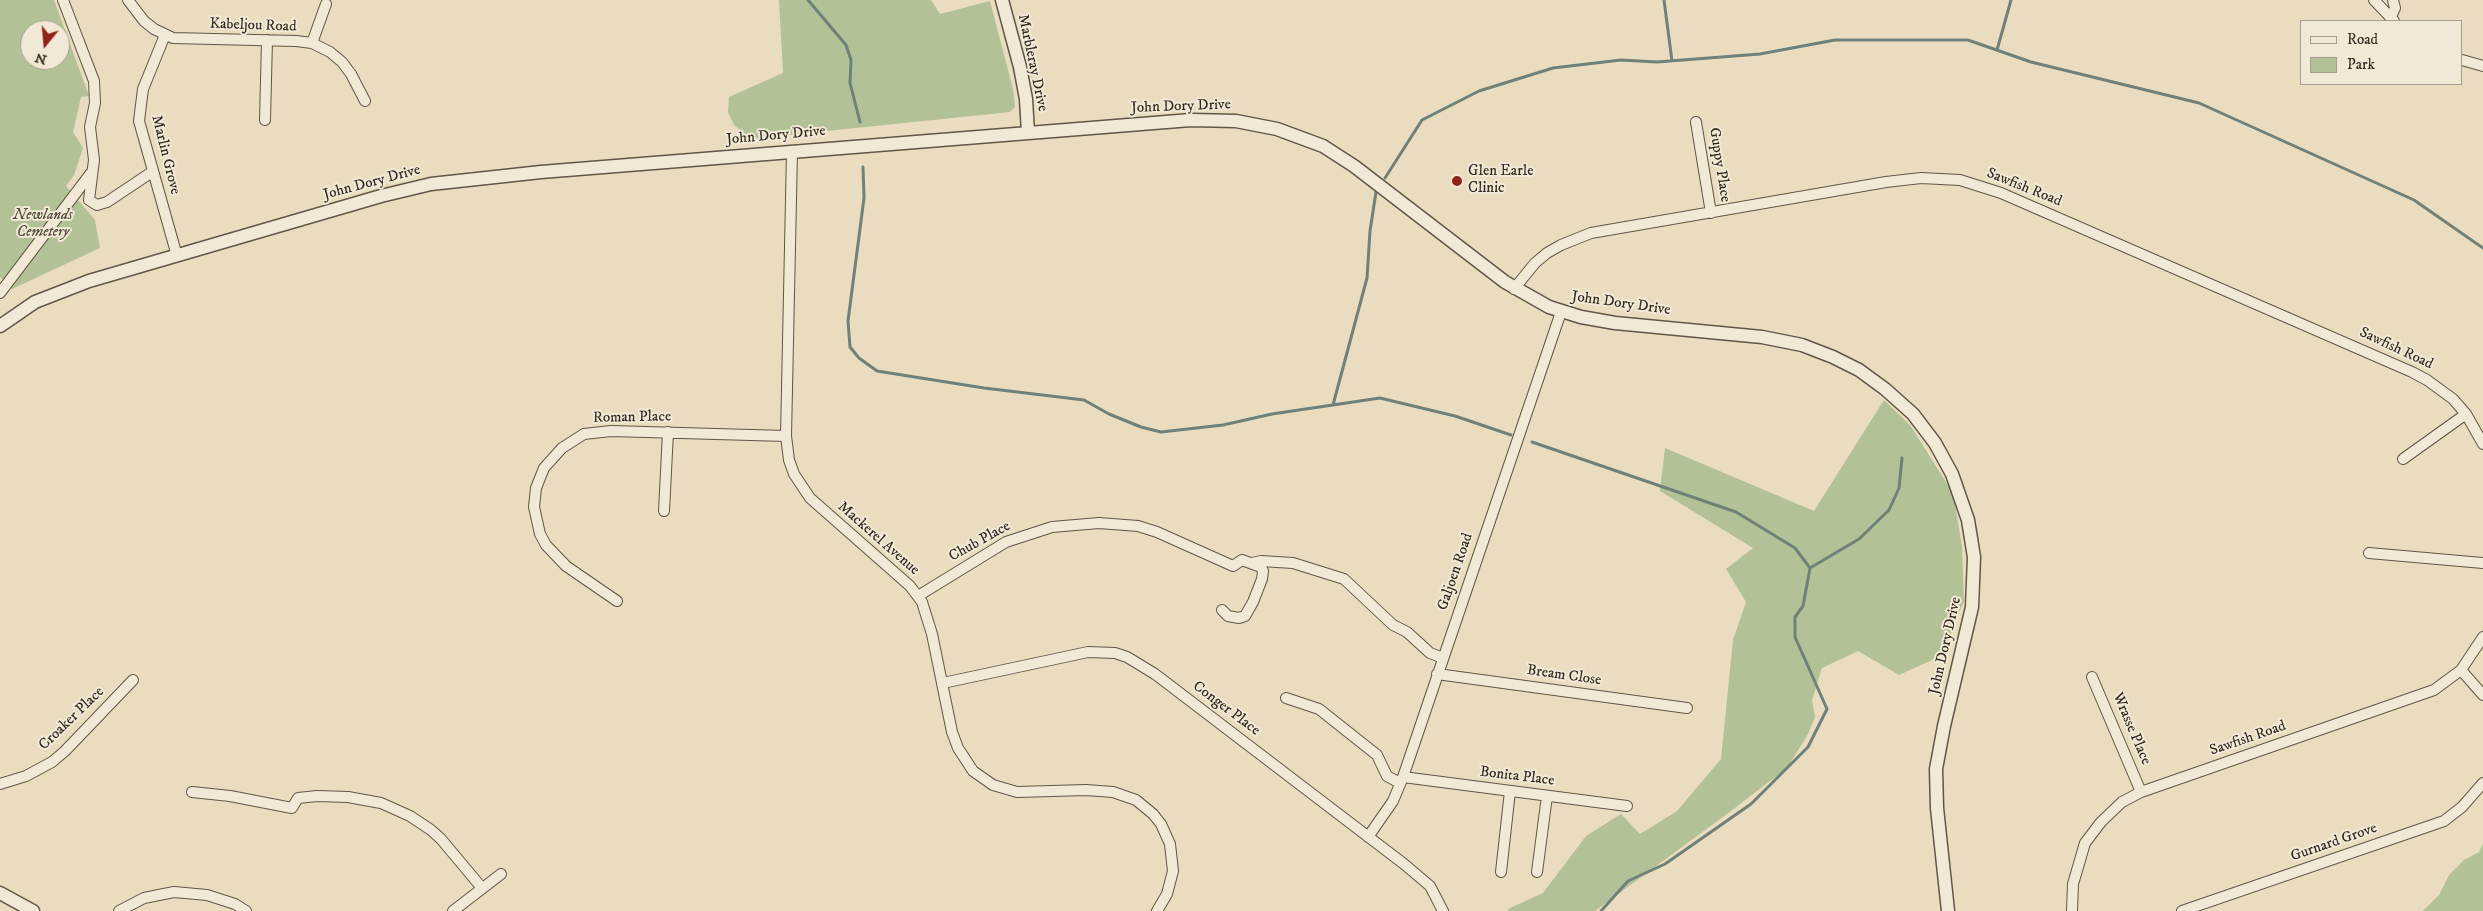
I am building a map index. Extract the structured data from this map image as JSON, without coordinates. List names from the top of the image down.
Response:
{
  "streets": {
    "street": [
      "Kabeljou Road",
      "Marbleray Drive",
      "John Dory Drive",
      "Marlin Grove",
      "Guppy Place",
      "Sawfish Road",
      "Roman Place",
      "Mackerel Avenue",
      "Chub Place",
      "Galjoen Road",
      "Bream Close",
      "Conger Place",
      "Croaker Place",
      "Wrasse Place",
      "Bonita Place",
      "Gurnard Grove"
    ]
  },
  "crossings": [
    ["Kabeljou Road", "Marlin Grove"],
    ["Marbleray Drive", "John Dory Drive"],
    ["John Dory Drive", "Marlin Grove"],
    ["John Dory Drive", "Sawfish Road"],
    ["John Dory Drive", "Mackerel Avenue"],
    ["John Dory Drive", "Galjoen Road"],
    ["Guppy Place", "Sawfish Road"],
    ["Sawfish Road", "Wrasse Place"],
    ["Roman Place", "Mackerel Avenue"],
    ["Mackerel Avenue", "Chub Place"],
    ["Mackerel Avenue", "Conger Place"],
    ["Galjoen Road", "Bream Close"],
    ["Galjoen Road", "Conger Place"],
    ["Galjoen Road", "Bonita Place"]
  ],
  "parks": ["Newlands Cemetery"],
  "places": ["Glen Earle Clinic"],
  "legend": ["Road", "Park"],
  "north": "bottom"
}
